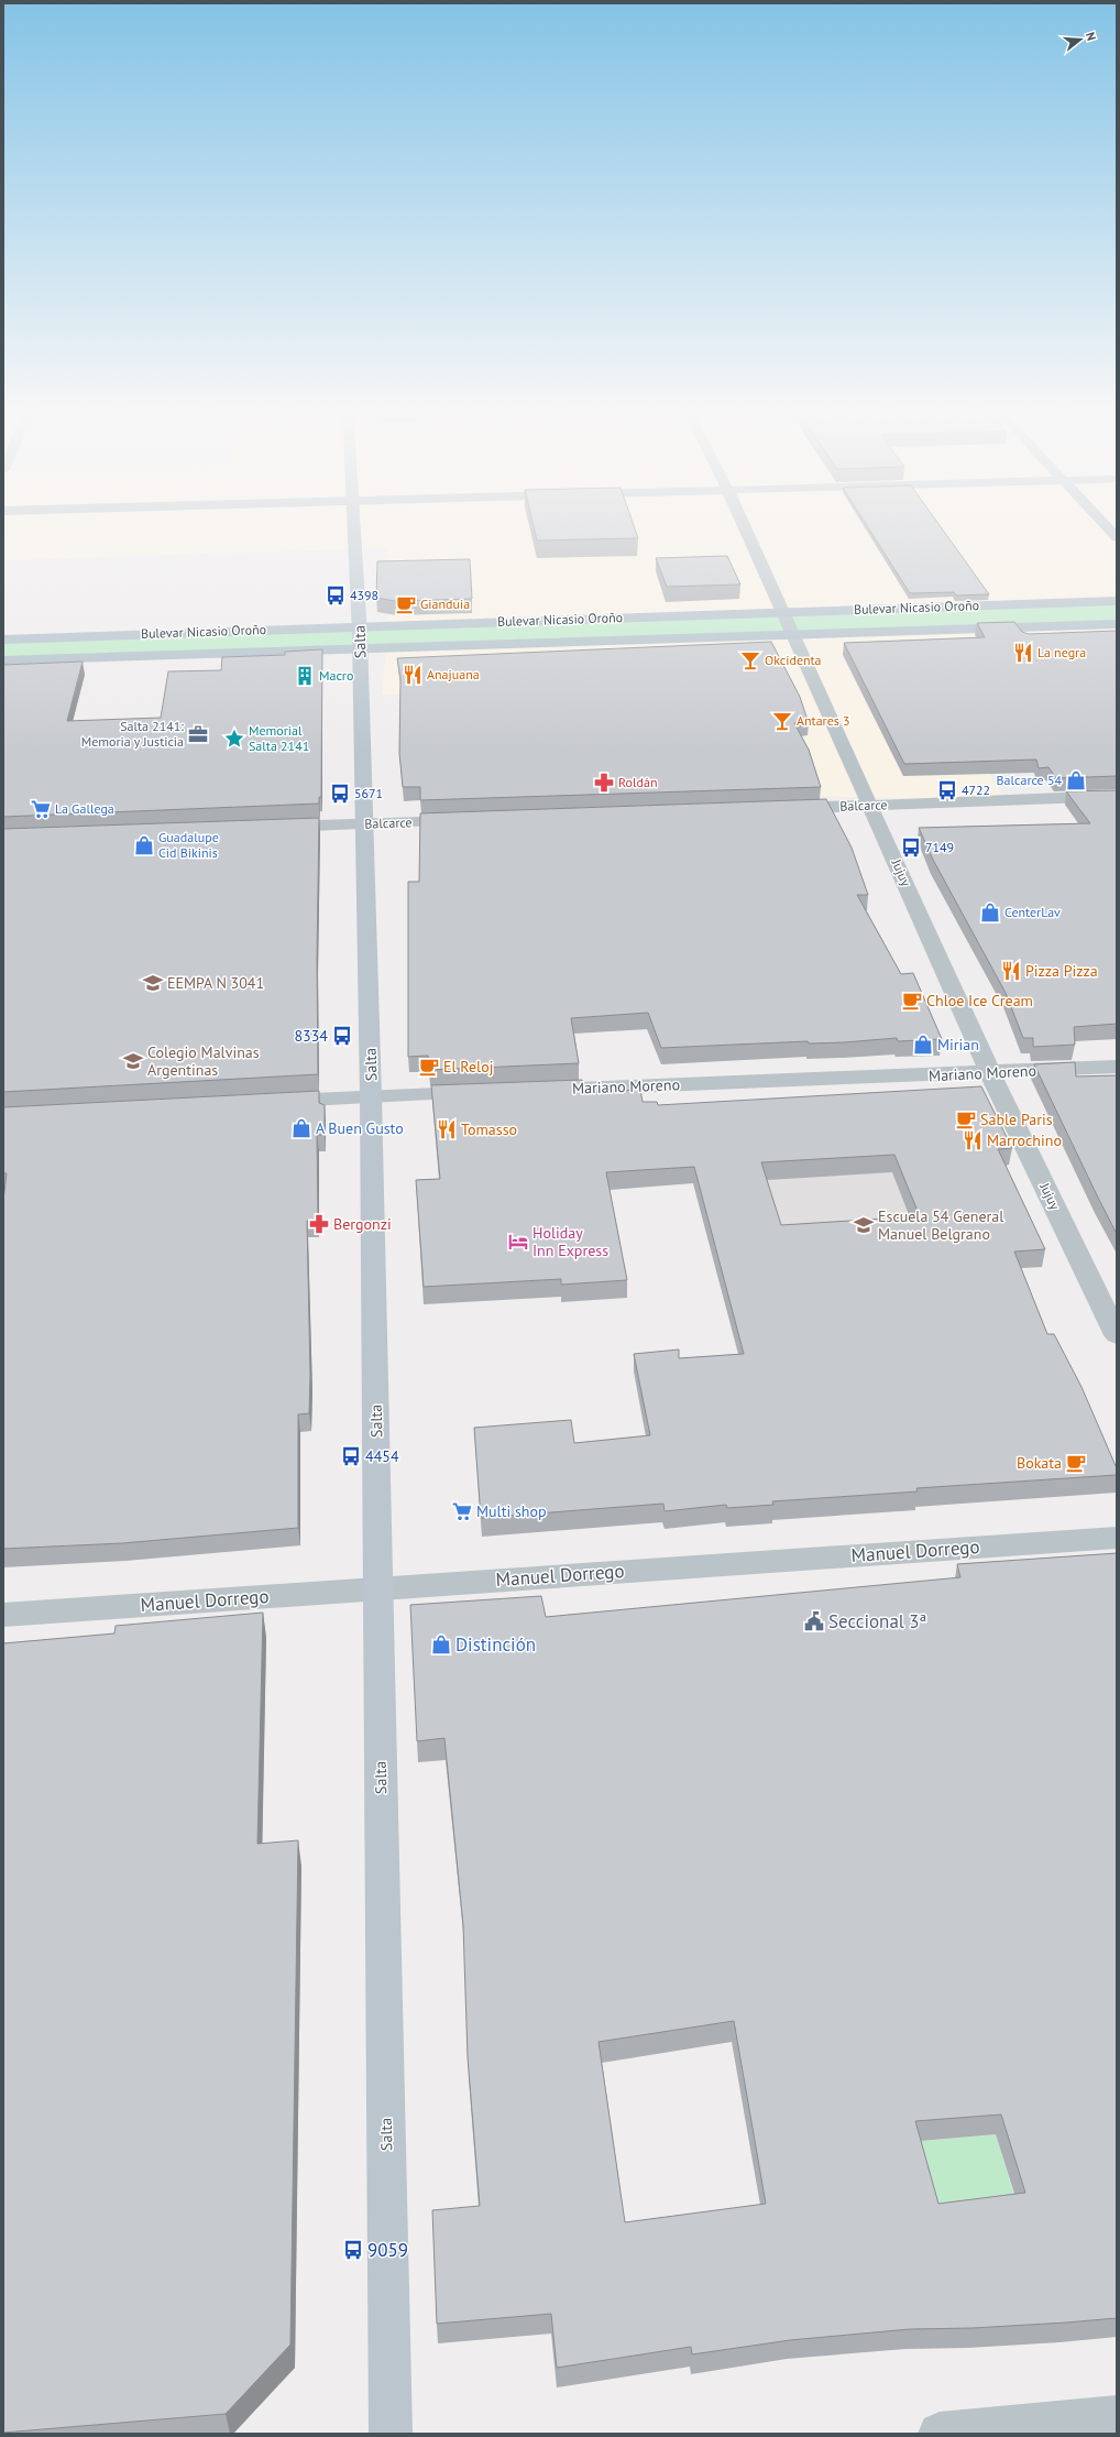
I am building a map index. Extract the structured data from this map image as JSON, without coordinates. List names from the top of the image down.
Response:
{
  "streets": {
    "main road": ["Bulevar Nicasio Oroño", "Salta"],
    "street": [
      "Balcarce",
      "Jujuy",
      "Mariano Moreno",
      "Manuel Dorrego"
    ]
  },
  "crossings": [
    ["Bulevar Nicasio Oroño", "Salta"],
    ["Bulevar Nicasio Oroño", "Jujuy"],
    ["Salta", "Balcarce"],
    ["Salta", "Manuel Dorrego"],
    ["Balcarce", "Jujuy"],
    ["Jujuy", "Mariano Moreno"]
  ],
  "places": {
    "bus stop": [
      "4398",
      "4722",
      "5671",
      "7149",
      "8334",
      "4454",
      "9059"
    ],
    "cafe": [
      "Gianduia",
      "Chloe Ice Cream",
      "El Reloj",
      "Sable Paris",
      "Bokata"
    ],
    "restaurant": [
      "La negra",
      "Anajuana",
      "Pizza Pizza",
      "Tomasso",
      "Marrochino"
    ],
    "bar": ["Okcidenta", "Antares 3"],
    "building": ["Macro"],
    "office": ["Salta 2141: Memoria y Justicia"],
    "place": ["Memorial Salta 2141"],
    "shop": [
      "Balcarce 54",
      "Guadalupe Cid Bikinis",
      "CenterLav",
      "Mirian",
      "A Buen Gusto",
      "Distinción"
    ],
    "pharmacy": ["Roldán", "Bergonzi"],
    "supermarket": ["La Gallega", "Multi shop"],
    "school or university": ["EEMPA N 3041", "Colegio Malvinas Argentinas", "Escuela 54 General Manuel Belgrano"],
    "hotel": ["Holiday Inn Express"],
    "public building": ["Seccional 3ª"]
  },
  "north": "right"
}
